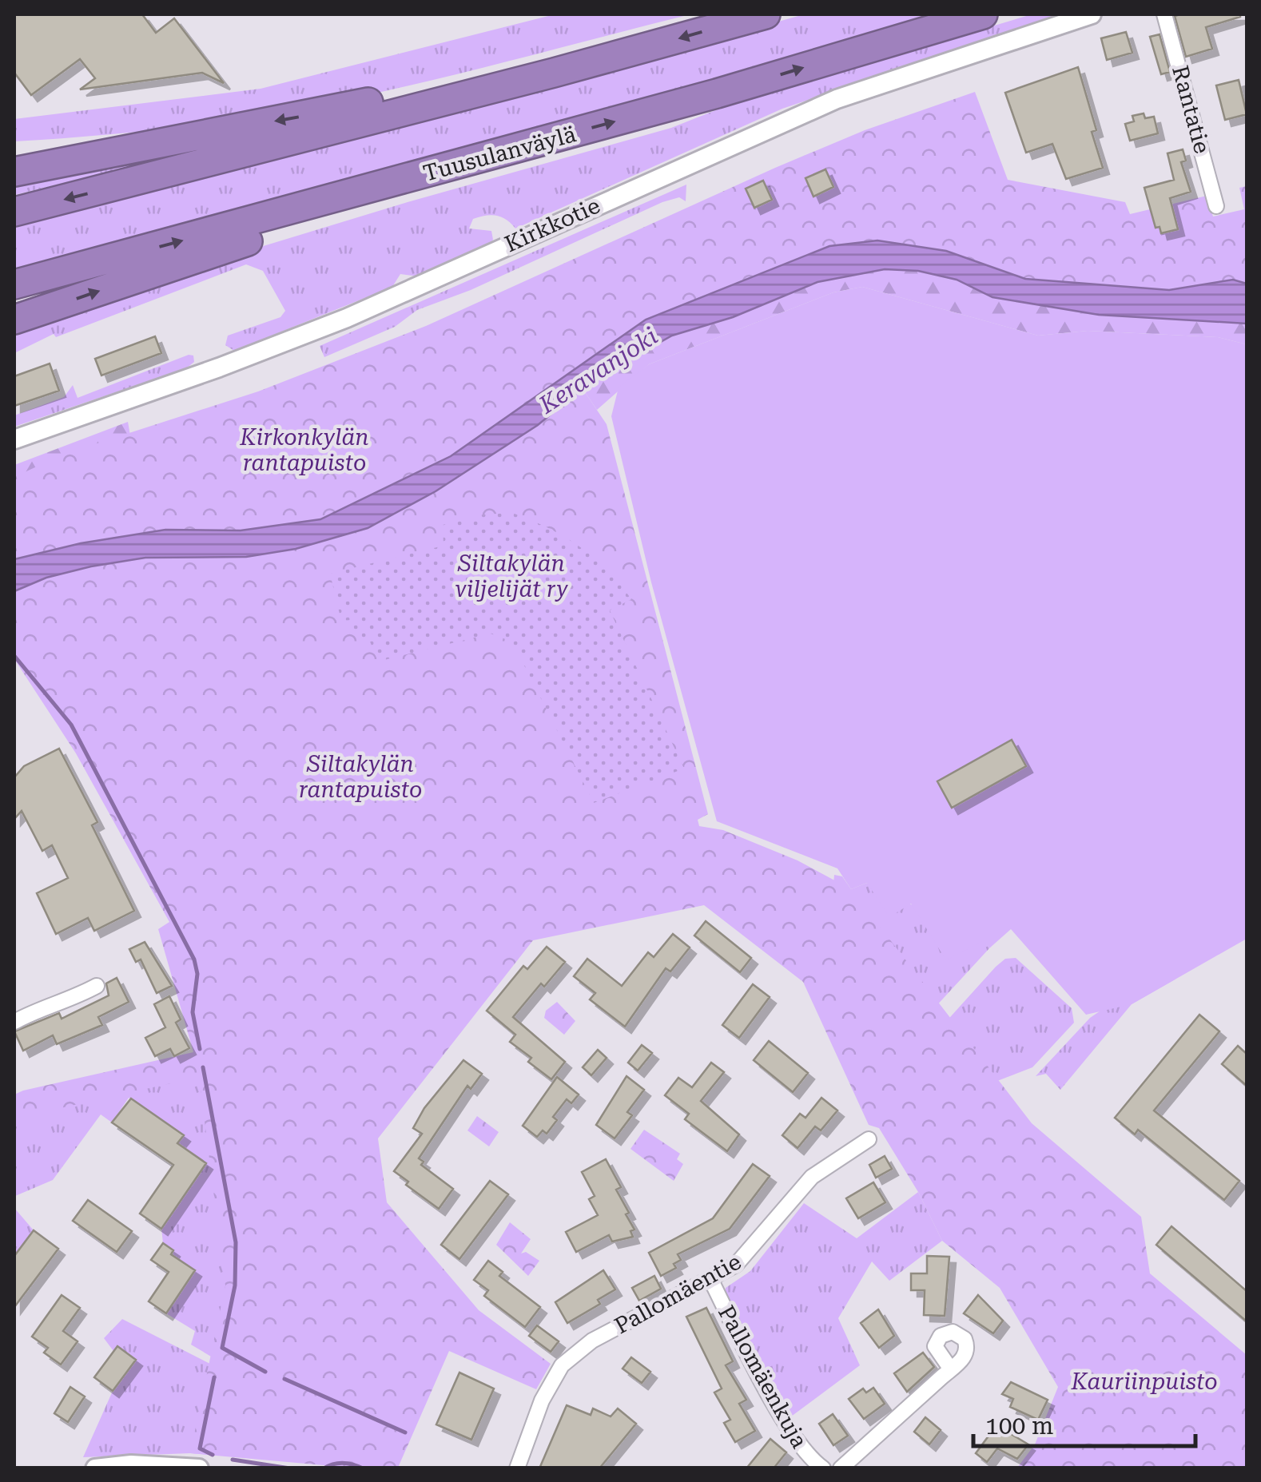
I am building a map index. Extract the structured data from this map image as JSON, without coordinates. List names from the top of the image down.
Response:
{
  "streets": {
    "highway": ["Tuusulanväylä"],
    "street": [
      "Rantatie",
      "Kirkkotie",
      "Pallomäentie",
      "Pallomäenkuja"
    ]
  },
  "crossings": [
    ["Pallomäentie", "Pallomäenkuja"]
  ],
  "water": ["Keravanjoki"],
  "parks": [
    "Kirkonkylän rantapuisto",
    "Siltakylän viljelijät ry",
    "Siltakylän rantapuisto",
    "Kauriinpuisto"
  ],
  "scale_bar": "100 m"
}
